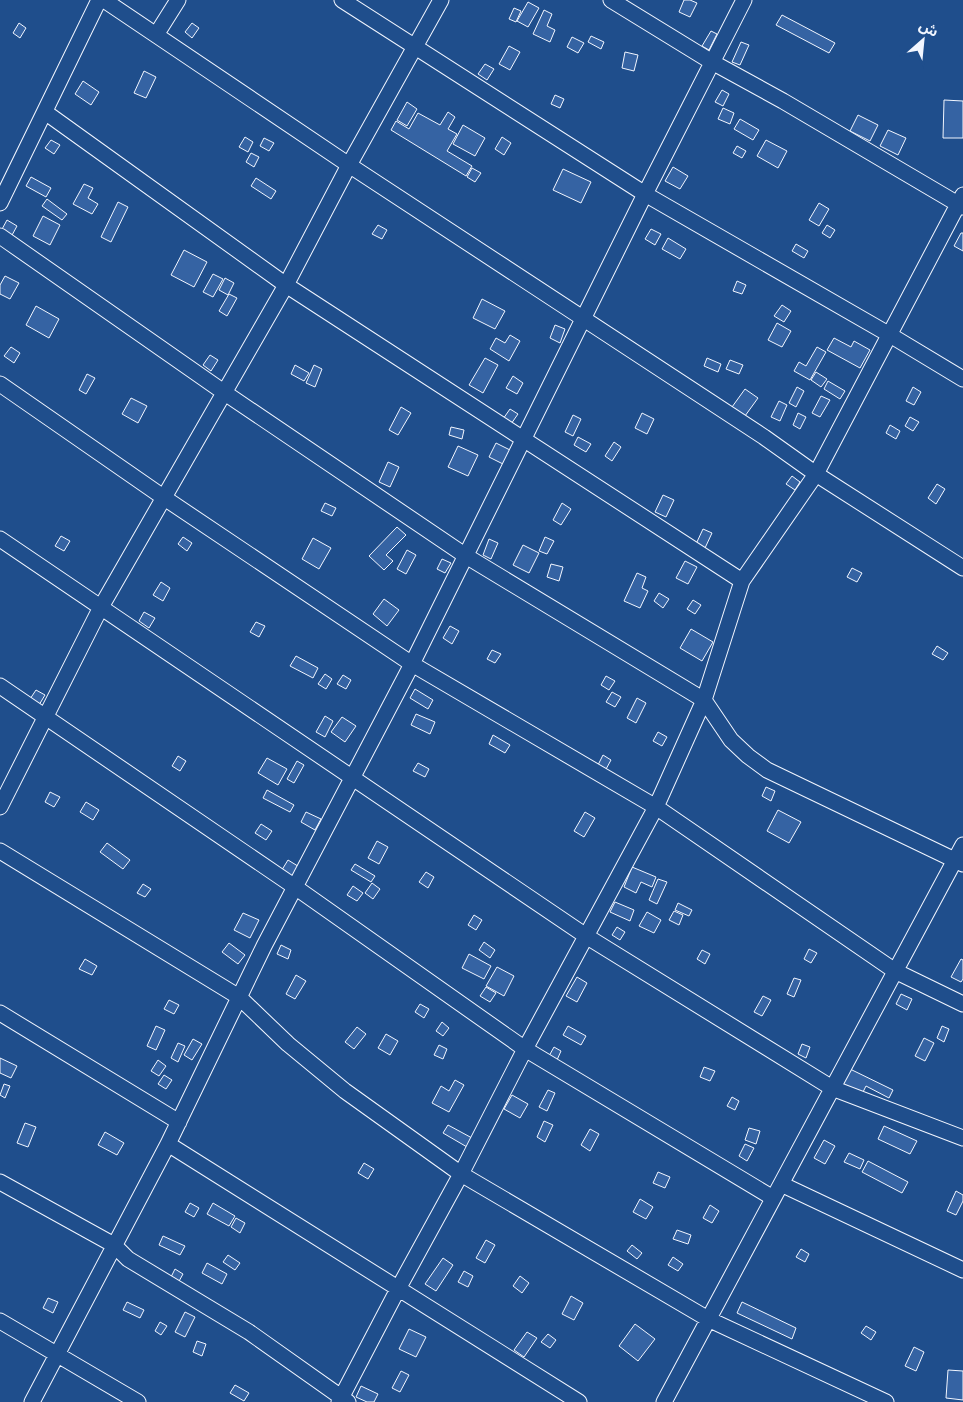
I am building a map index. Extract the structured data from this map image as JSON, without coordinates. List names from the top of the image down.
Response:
{
  "north": "top right"
}
